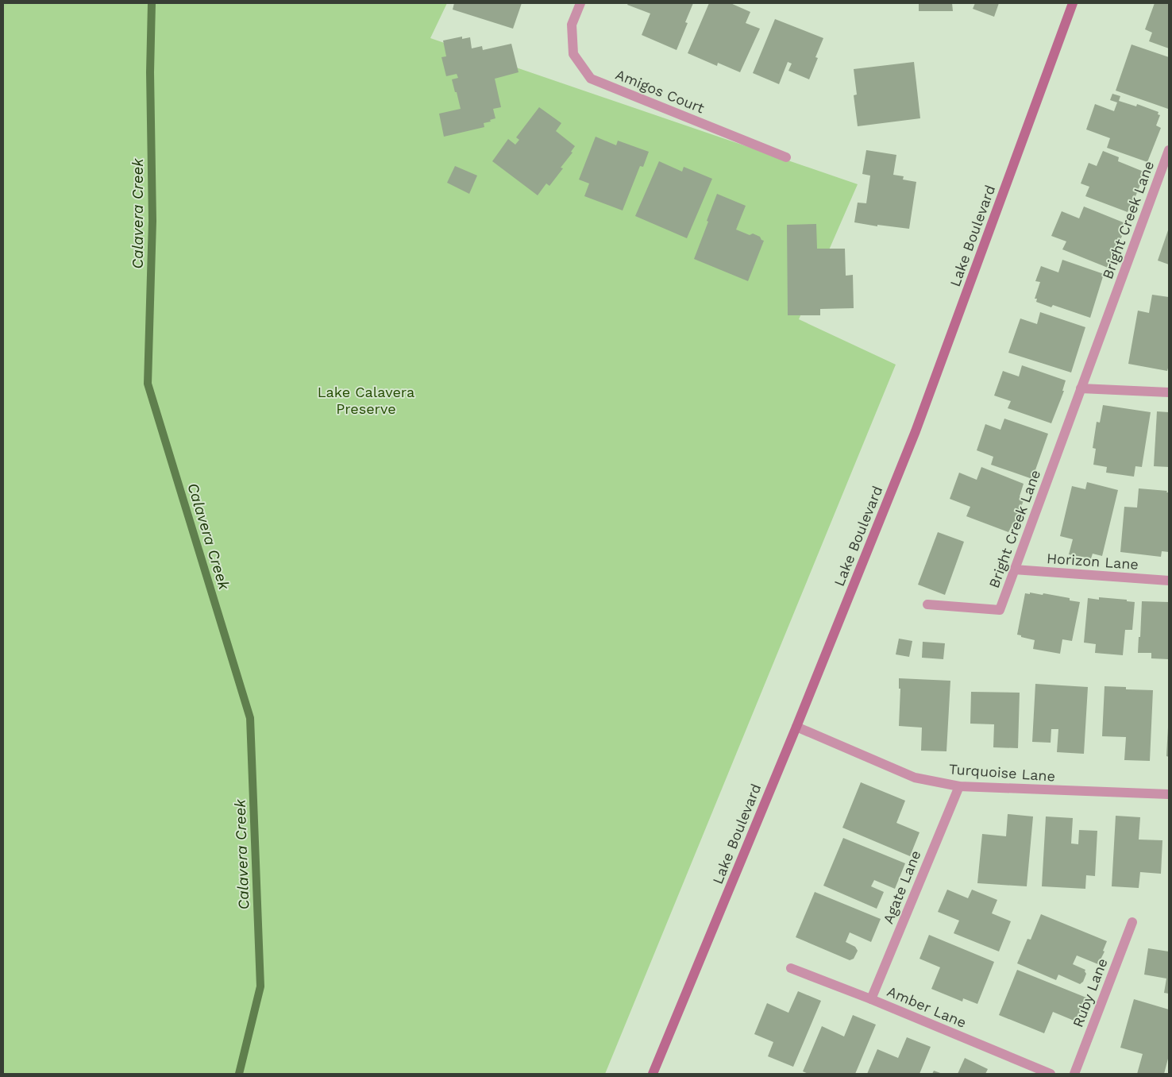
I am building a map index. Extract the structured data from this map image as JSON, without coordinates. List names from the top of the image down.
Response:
{
  "streets": {
    "main road": ["Lake Boulevard"],
    "street": [
      "Amigos Court",
      "Bright Creek Lane",
      "Horizon Lane",
      "Turquoise Lane",
      "Agate Lane",
      "Ruby Lane",
      "Amber Lane"
    ]
  },
  "crossings": [
    ["Bright Creek Lane", "Horizon Lane"],
    ["Lake Boulevard", "Turquoise Lane"],
    ["Turquoise Lane", "Agate Lane"],
    ["Agate Lane", "Amber Lane"]
  ],
  "water": ["Calavera Creek"],
  "parks": ["Lake Calavera Preserve"]
}
